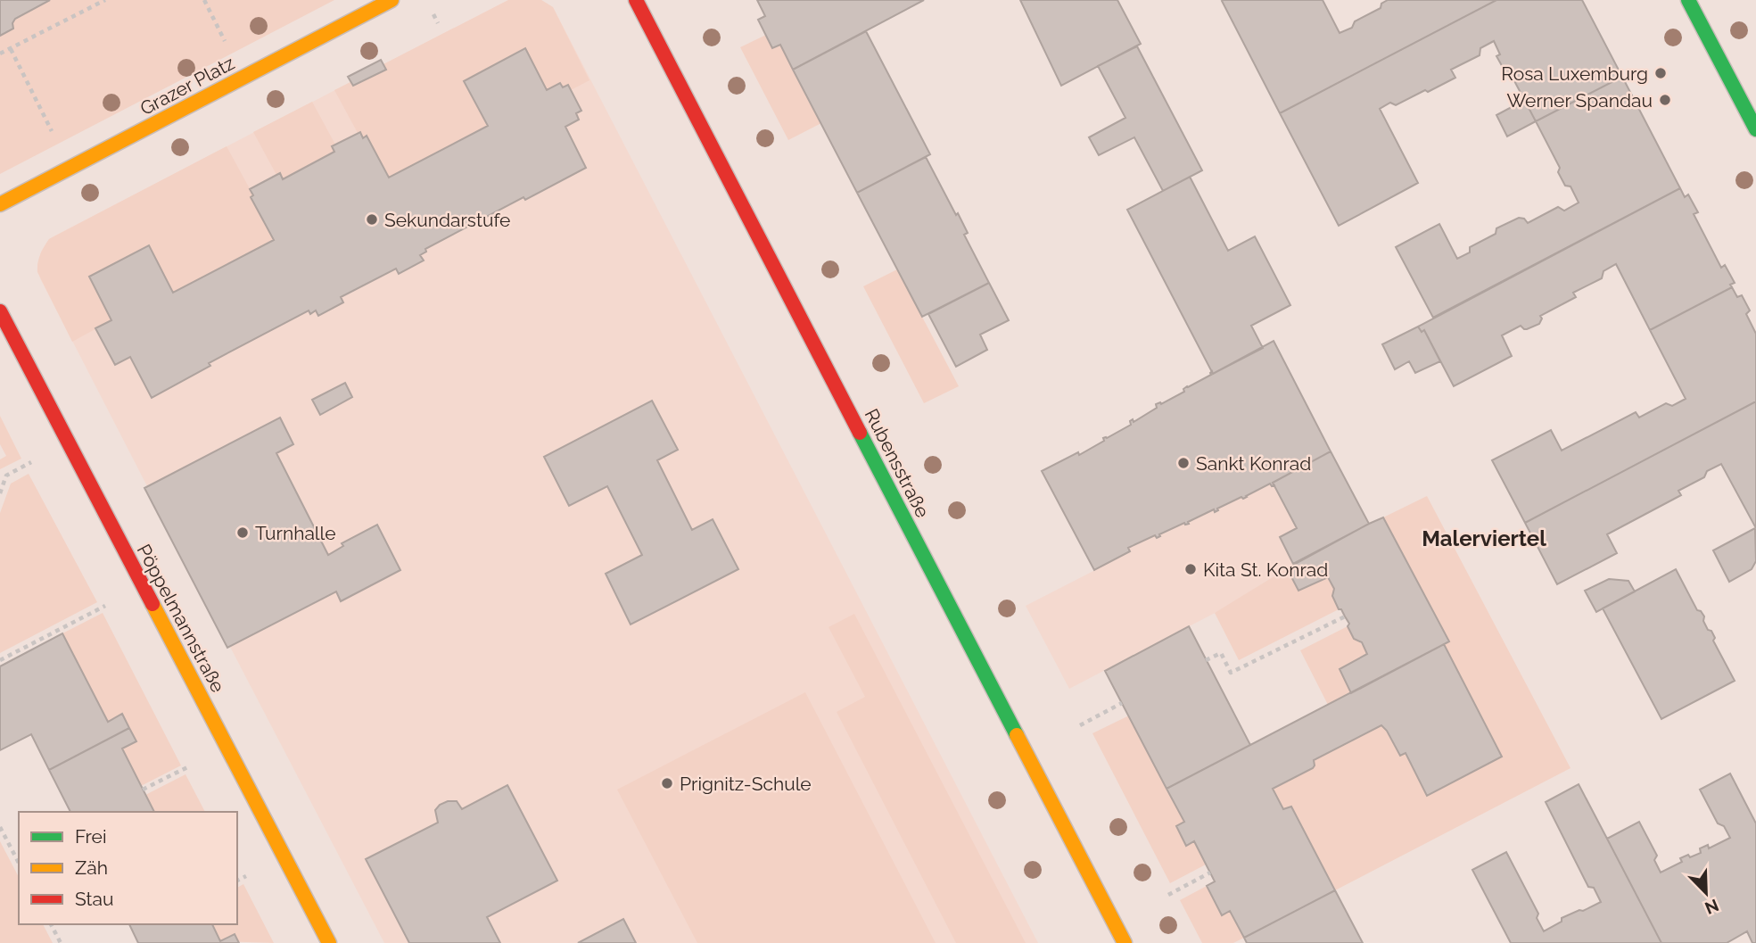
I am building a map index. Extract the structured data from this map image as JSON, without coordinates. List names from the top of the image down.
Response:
{
  "streets": {
    "street": ["Grazer Platz", "Rubensstraße", "Pöppelmannstraße"]
  },
  "districts": ["Malerviertel"],
  "places": [
    "Rosa Luxemburg",
    "Werner Spandau",
    "Sekundarstufe",
    "Sankt Konrad",
    "Turnhalle",
    "Kita St. Konrad",
    "Prignitz-Schule"
  ],
  "legend": ["Frei", "Zäh", "Stau"],
  "north": "bottom right"
}
